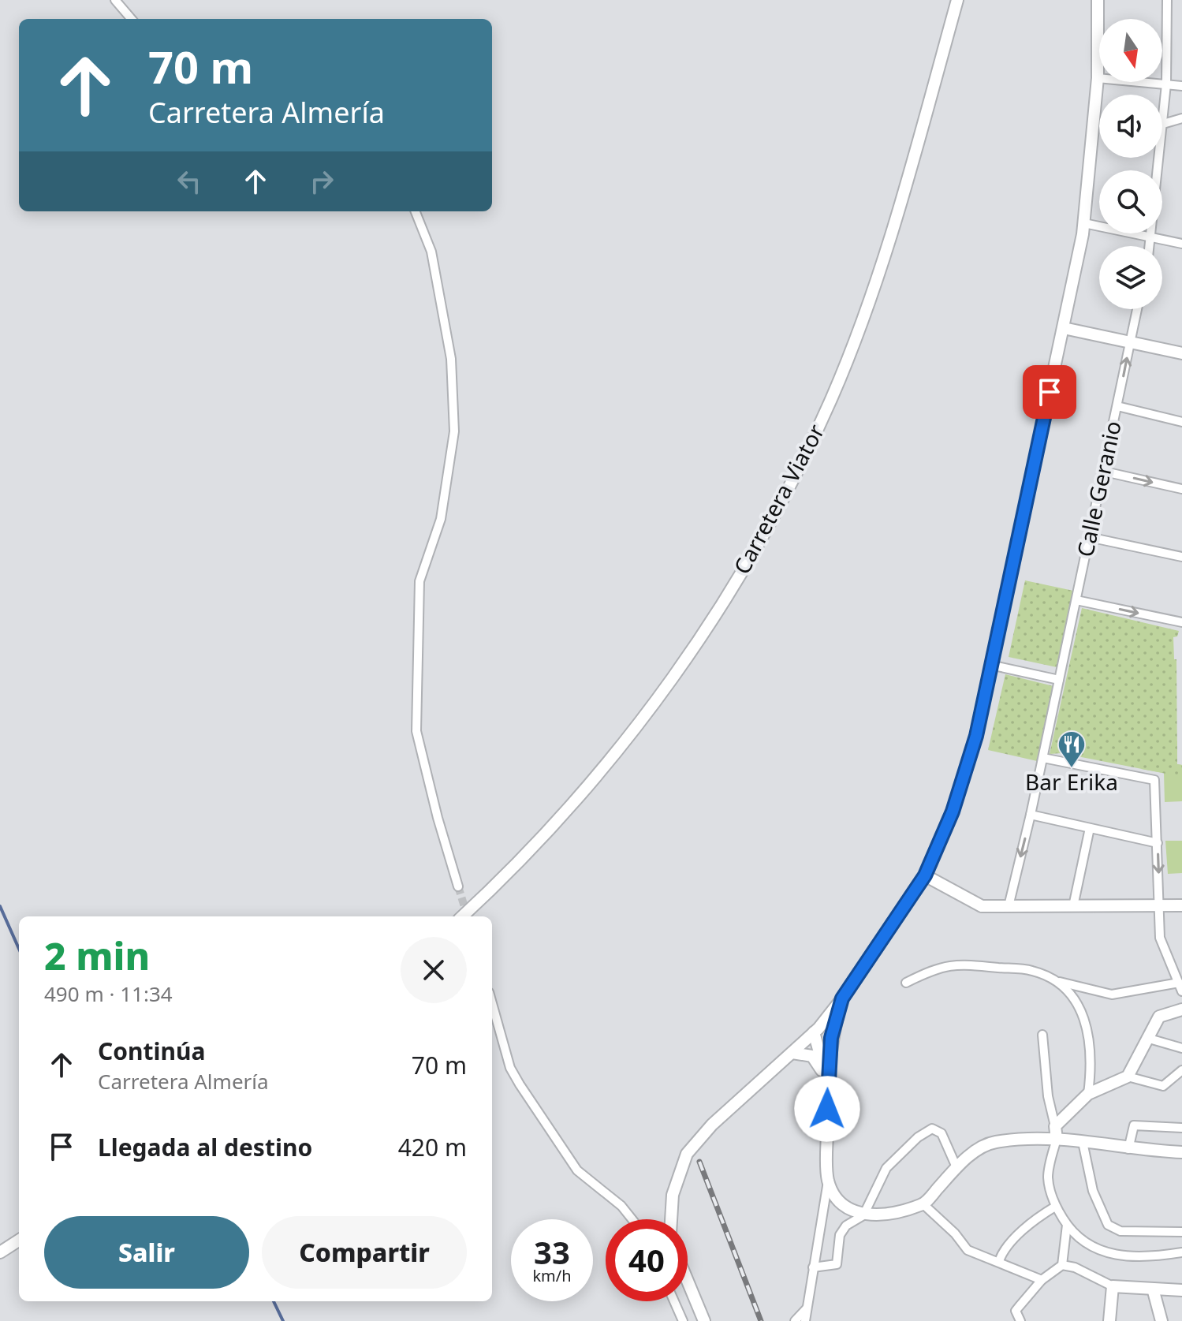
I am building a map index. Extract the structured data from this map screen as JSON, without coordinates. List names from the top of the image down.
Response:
{
  "streets": {
    "main road": ["Carretera Viator"],
    "street": ["Calle Geranio"]
  },
  "places": {
    "restaurant": ["Bar Erika"]
  },
  "north": "bottom",
  "page": {
    "turn": ["70 m", "Carretera Almería"],
    "heading": ["2 min", "490 m · 11:34"],
    "list": [
      {
        "name": "Continúa",
        "note": "Carretera Almería",
        "value": "70 m"
      },
      {
        "name": "Llegada al destino",
        "value": "420 m"
      }
    ],
    "buttons": ["Salir", "Compartir"],
    "speed": "33 km/h",
    "limit": "40"
  }
}
